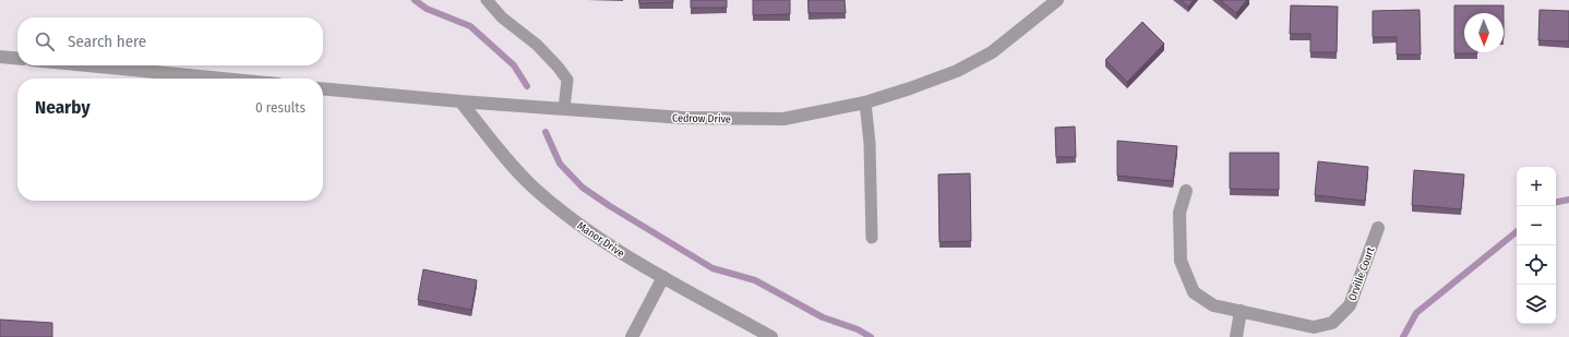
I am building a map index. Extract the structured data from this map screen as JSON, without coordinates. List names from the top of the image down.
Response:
{
  "streets": {
    "street": ["Cedrow Drive", "Manor Drive", "Orville Court"]
  },
  "crossings": [
    ["Cedrow Drive", "Manor Drive"]
  ],
  "north": "bottom",
  "page": {
    "search": "Search here",
    "heading": ["Nearby", "0 results"],
    "map_buttons": ["+", "−"]
  }
}
